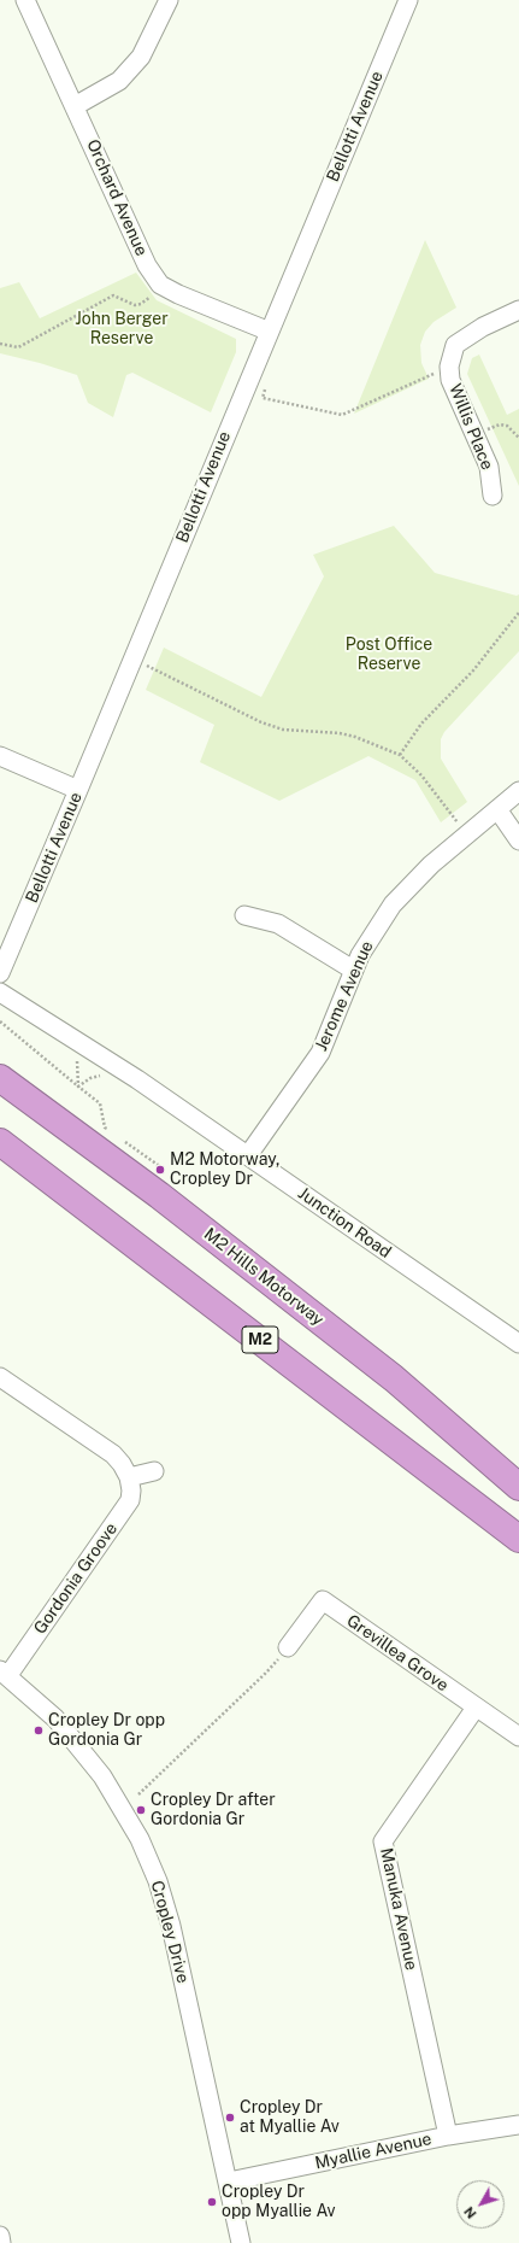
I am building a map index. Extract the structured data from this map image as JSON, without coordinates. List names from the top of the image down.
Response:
{
  "streets": {
    "highway": ["M2 Hills Motorway", "M2"],
    "street": [
      "Bellotti Avenue",
      "Orchard Avenue",
      "Willis Place",
      "Jerome Avenue",
      "Junction Road",
      "Gordonia Groove",
      "Grevillea Grove",
      "Manuka Avenue",
      "Cropley Drive",
      "Myallie Avenue"
    ]
  },
  "crossings": [
    ["Bellotti Avenue", "Orchard Avenue"],
    ["Jerome Avenue", "Junction Road"],
    ["Gordonia Groove", "Cropley Drive"],
    ["Grevillea Grove", "Manuka Avenue"],
    ["Manuka Avenue", "Myallie Avenue"],
    ["Cropley Drive", "Myallie Avenue"]
  ],
  "parks": ["John Berger Reserve", "Post Office Reserve"],
  "places": [
    "M2 Motorway, Cropley Dr",
    "Cropley Dr opp Gordonia Gr",
    "Cropley Dr after Gordonia Gr",
    "Cropley Dr at Myallie Av",
    "Cropley Dr opp Myallie Av"
  ],
  "north": "bottom left"
}
